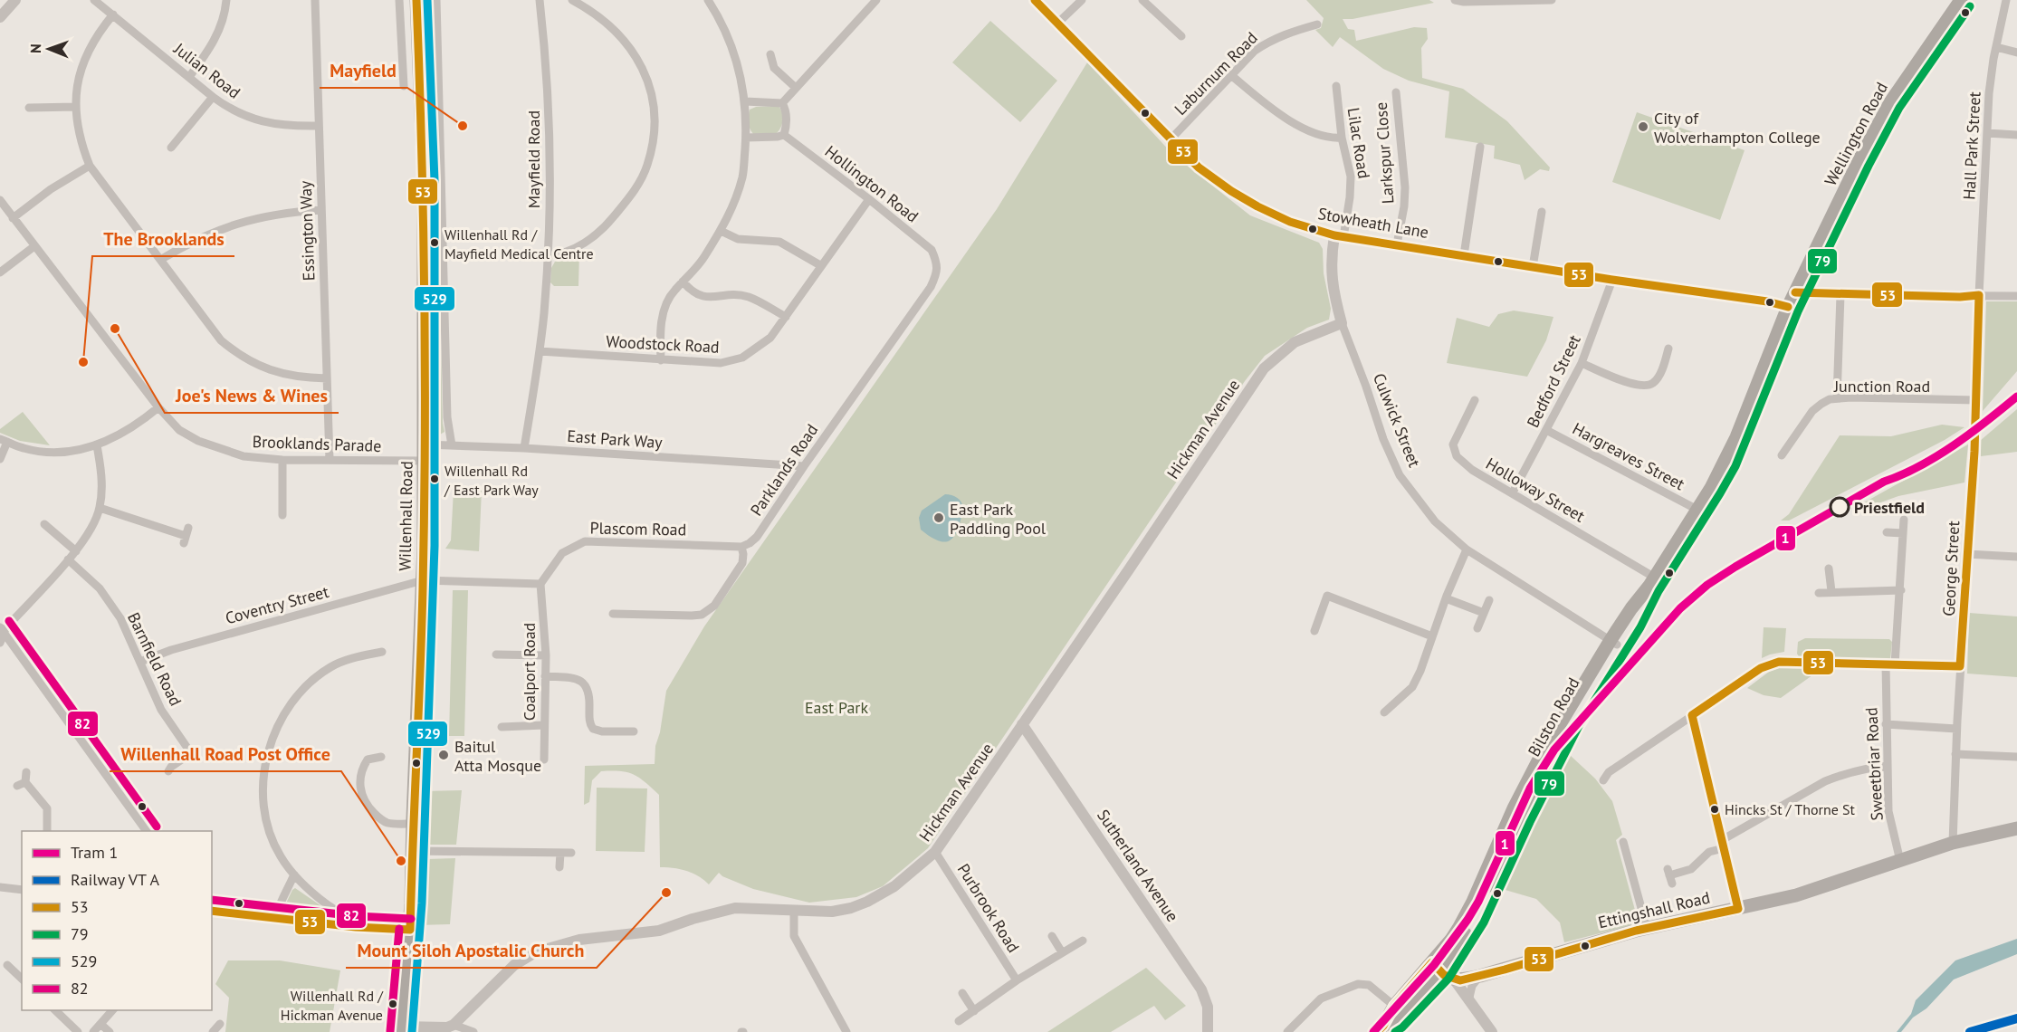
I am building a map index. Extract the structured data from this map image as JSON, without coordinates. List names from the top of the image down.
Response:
{
  "streets": {
    "highway": ["Wellington Road", "Willenhall Road", "Bilston Road"],
    "main road": ["Ettingshall Road"],
    "street": [
      "Julian Road",
      "Laburnum Road",
      "Lilac Road",
      "Hall Park Street",
      "Larkspur Close",
      "Mayfield Road",
      "Hollington Road",
      "Stowheath Lane",
      "Essington Way",
      "Woodstock Road",
      "Bedford Street",
      "Junction Road",
      "Culwick Street",
      "Hickman Avenue",
      "East Park Way",
      "Brooklands Parade",
      "Hargreaves Street",
      "Parklands Road",
      "Holloway Street",
      "Plascom Road",
      "George Street",
      "Coventry Street",
      "Barnfield Road",
      "Coalport Road",
      "Sweetbriar Road",
      "Sutherland Avenue",
      "Purbrook Road"
    ]
  },
  "crossings": [
    ["Julian Road", "Essington Way"],
    ["Laburnum Road", "Stowheath Lane"],
    ["Wellington Road", "Bilston Road"],
    ["Lilac Road", "Stowheath Lane"],
    ["Lilac Road", "Culwick Street"],
    ["Hall Park Street", "George Street"],
    ["Larkspur Close", "Stowheath Lane"],
    ["Mayfield Road", "Woodstock Road"],
    ["Mayfield Road", "East Park Way"],
    ["Hollington Road", "Woodstock Road"],
    ["Hollington Road", "Parklands Road"],
    ["Stowheath Lane", "Bedford Street"],
    ["Stowheath Lane", "Culwick Street"],
    ["Stowheath Lane", "Bilston Road"],
    ["Essington Way", "Brooklands Parade"],
    ["Bedford Street", "Hargreaves Street"],
    ["Bedford Street", "Holloway Street"],
    ["Junction Road", "George Street"],
    ["Culwick Street", "Hickman Avenue"],
    ["Culwick Street", "Bilston Road"],
    ["Hickman Avenue", "Sutherland Avenue"],
    ["Hickman Avenue", "Purbrook Road"],
    ["East Park Way", "Parklands Road"],
    ["East Park Way", "Willenhall Road"],
    ["Brooklands Parade", "Willenhall Road"],
    ["Hargreaves Street", "Bilston Road"],
    ["Parklands Road", "Plascom Road"],
    ["Holloway Street", "Bilston Road"],
    ["Willenhall Road", "Coventry Street"],
    ["Plascom Road", "Coalport Road"],
    ["George Street", "Ettingshall Road"],
    ["Coventry Street", "Barnfield Road"],
    ["Sweetbriar Road", "Ettingshall Road"]
  ],
  "parks": ["East Park"],
  "places": [
    "Mayfield",
    "City of Wolverhampton College",
    "Willenhall Rd / Mayfield Medical Centre",
    "Joe's News & Wines",
    "The Brooklands",
    "Willenhall Rd / East Park Way",
    "Priestfield",
    "East Park Paddling Pool",
    "Baitul Atta Mosque",
    "Hincks St / Thorne St",
    "Willenhall Road Post Office",
    "Mount Siloh Apostalic Church",
    "Willenhall Rd / Hickman Avenue"
  ],
  "lines": [
    "transit line 53",
    "transit line 529",
    "transit line 79",
    "tram line 1",
    "transit line 82"
  ],
  "legend": [
    "Tram 1",
    "Railway VT A",
    "53",
    "79",
    "529",
    "82"
  ],
  "north": "left"
}
